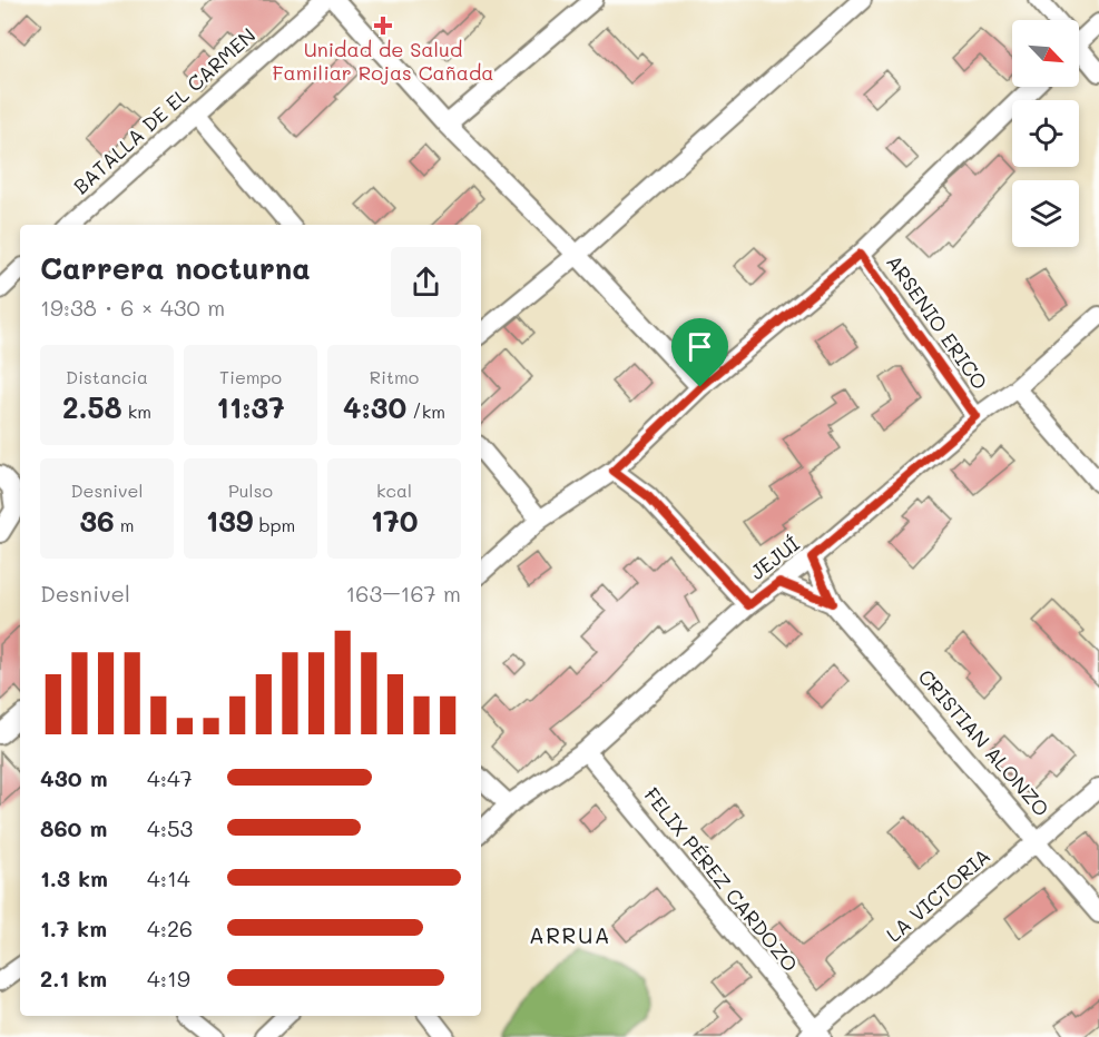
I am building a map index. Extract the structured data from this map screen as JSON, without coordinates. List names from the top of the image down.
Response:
{
  "streets": {
    "street": [
      "BATALLA DE EL CARMEN",
      "ARSENIO ERICO",
      "JEJUÍ",
      "CRISTIAN ALONZO",
      "FELIX PÉREZ CARDOZO",
      "LA VICTORIA"
    ]
  },
  "crossings": [
    ["ARSENIO ERICO", "JEJUÍ"],
    ["JEJUÍ", "CRISTIAN ALONZO"],
    ["JEJUÍ", "FELIX PÉREZ CARDOZO"],
    ["CRISTIAN ALONZO", "LA VICTORIA"],
    ["FELIX PÉREZ CARDOZO", "LA VICTORIA"]
  ],
  "districts": ["ARRUA"],
  "places": {
    "health": ["Unidad de Salud Familiar Rojas Cañada"]
  },
  "north": "bottom right",
  "page": {
    "heading": ["Carrera nocturna", "19:38 · 6 × 430 m"],
    "stats": [
      ["Distancia", "2.58 km"],
      ["Tiempo", "11:37"],
      ["Ritmo", "4:30 /km"],
      ["Desnivel", "36 m"],
      ["Pulso", "139 bpm"],
      ["kcal", "170"]
    ],
    "chart": ["Desnivel", "163–167 m"],
    "list": [
      {
        "name": "430 m",
        "note": "4:47"
      },
      {
        "name": "860 m",
        "note": "4:53"
      },
      {
        "name": "1.3 km",
        "note": "4:14"
      },
      {
        "name": "1.7 km",
        "note": "4:26"
      },
      {
        "name": "2.1 km",
        "note": "4:19"
      }
    ]
  }
}
